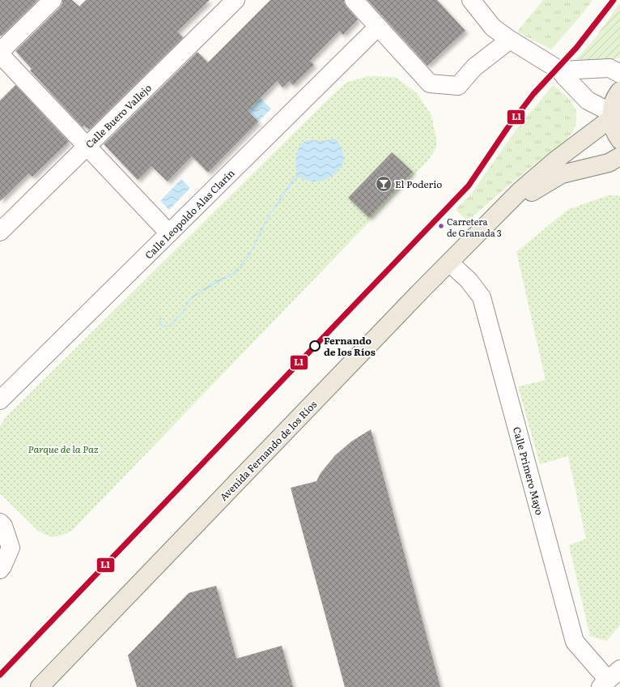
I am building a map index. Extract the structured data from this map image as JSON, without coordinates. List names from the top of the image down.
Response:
{
  "streets": {
    "main road": ["Avenida Fernando de los Ríos"],
    "street": ["Calle Buero Vallejo", "Calle Leopoldo Alas Clarín", "Calle Primero Mayo"]
  },
  "crossings": [
    ["Avenida Fernando de los Ríos", "Calle Primero Mayo"]
  ],
  "parks": ["Parque de la Paz"],
  "places": {
    "bar": ["El Poderío"],
    "other": ["Carretera de Granada 3", "Fernando de los Ríos"]
  },
  "lines": ["transit line L1"]
}
